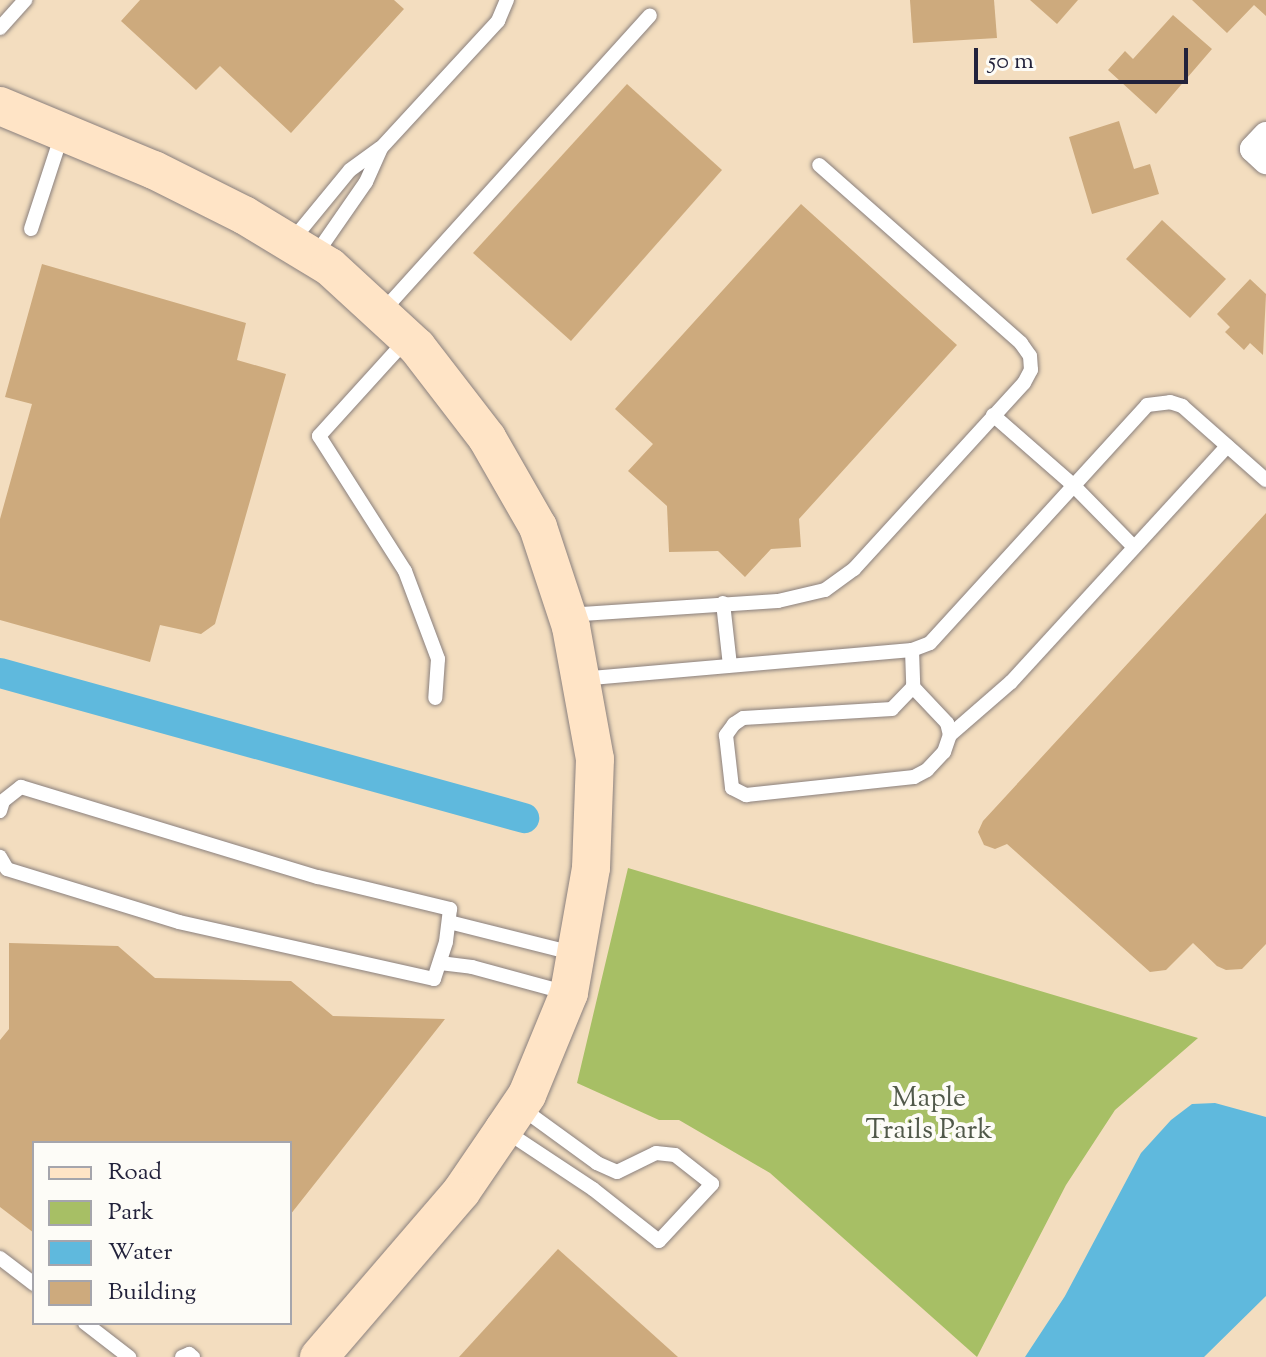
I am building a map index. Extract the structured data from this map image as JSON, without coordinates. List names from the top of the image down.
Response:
{
  "parks": ["Maple Trails Park"],
  "legend": [
    "Road",
    "Park",
    "Water",
    "Building"
  ],
  "scale_bar": "50 m"
}
